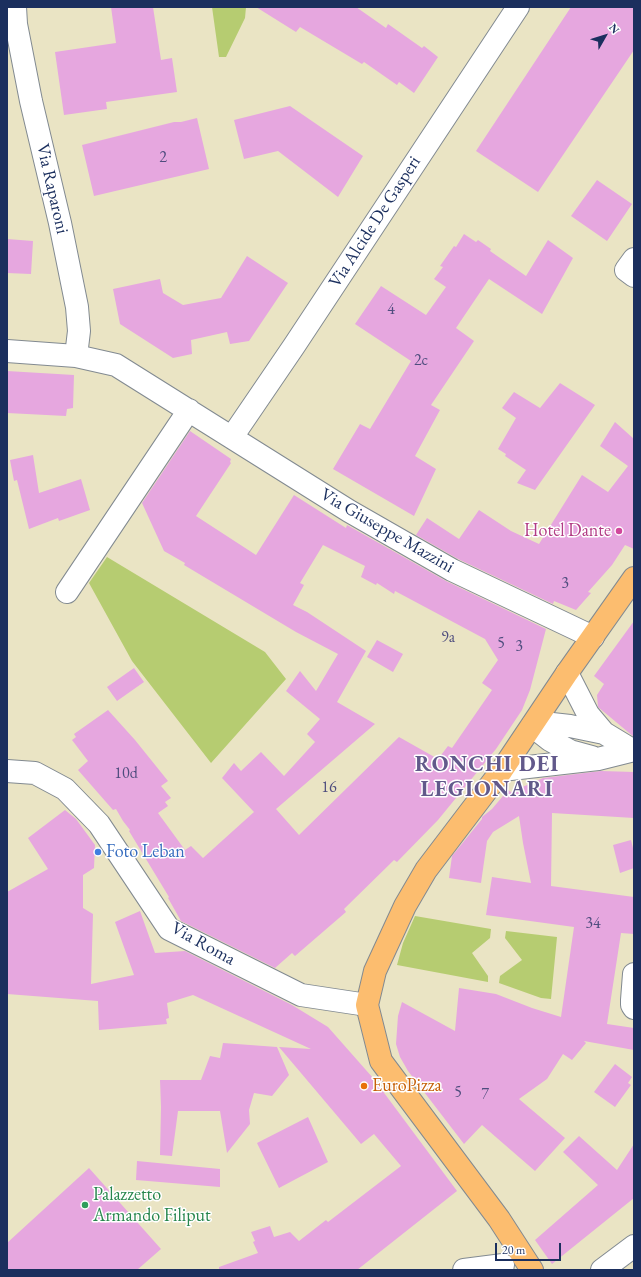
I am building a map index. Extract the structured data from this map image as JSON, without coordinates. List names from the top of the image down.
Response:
{
  "streets": {
    "street": [
      "Via Raparoni",
      "Via Alcide De Gasperi",
      "Via Giuseppe Mazzini",
      "Via Roma"
    ]
  },
  "crossings": [
    ["Via Raparoni", "Via Giuseppe Mazzini"],
    ["Via Alcide De Gasperi", "Via Giuseppe Mazzini"]
  ],
  "districts": ["RONCHI DEI LEGIONARI"],
  "places": [
    "Hotel Dante",
    "Foto Leban",
    "EuroPizza",
    "Palazzetto Armando Filiput"
  ],
  "house_numbers": [
    "2",
    "4",
    "2c",
    "3",
    "9a",
    "5",
    "3",
    "10d",
    "16",
    "34",
    "5",
    "7"
  ],
  "scale_bar": "20 m",
  "north": "top right"
}
